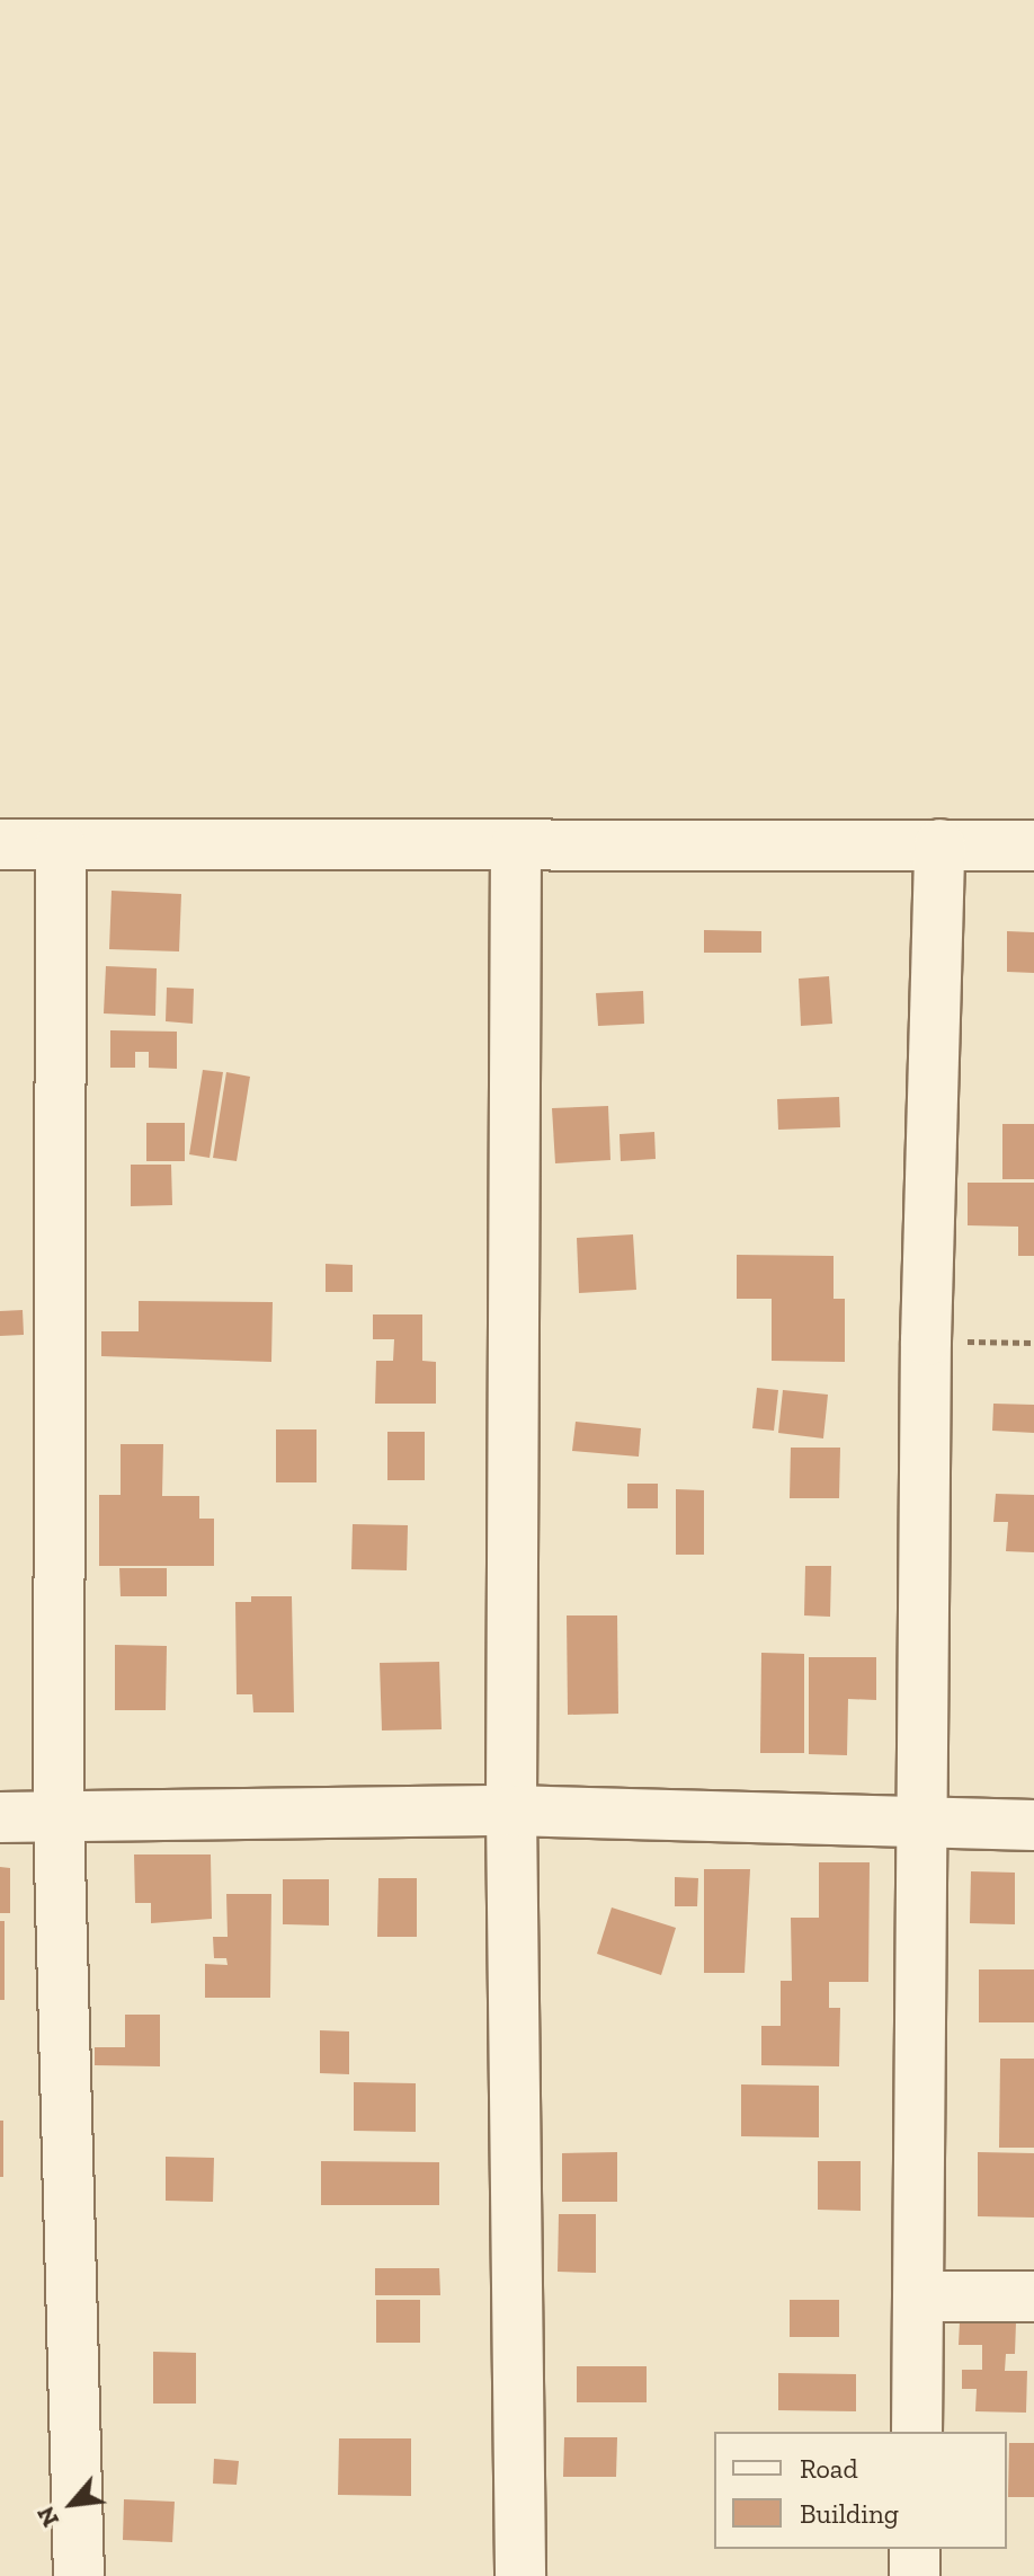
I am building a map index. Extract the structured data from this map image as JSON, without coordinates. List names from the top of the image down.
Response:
{
  "legend": ["Road", "Building"],
  "north": "bottom left"
}
